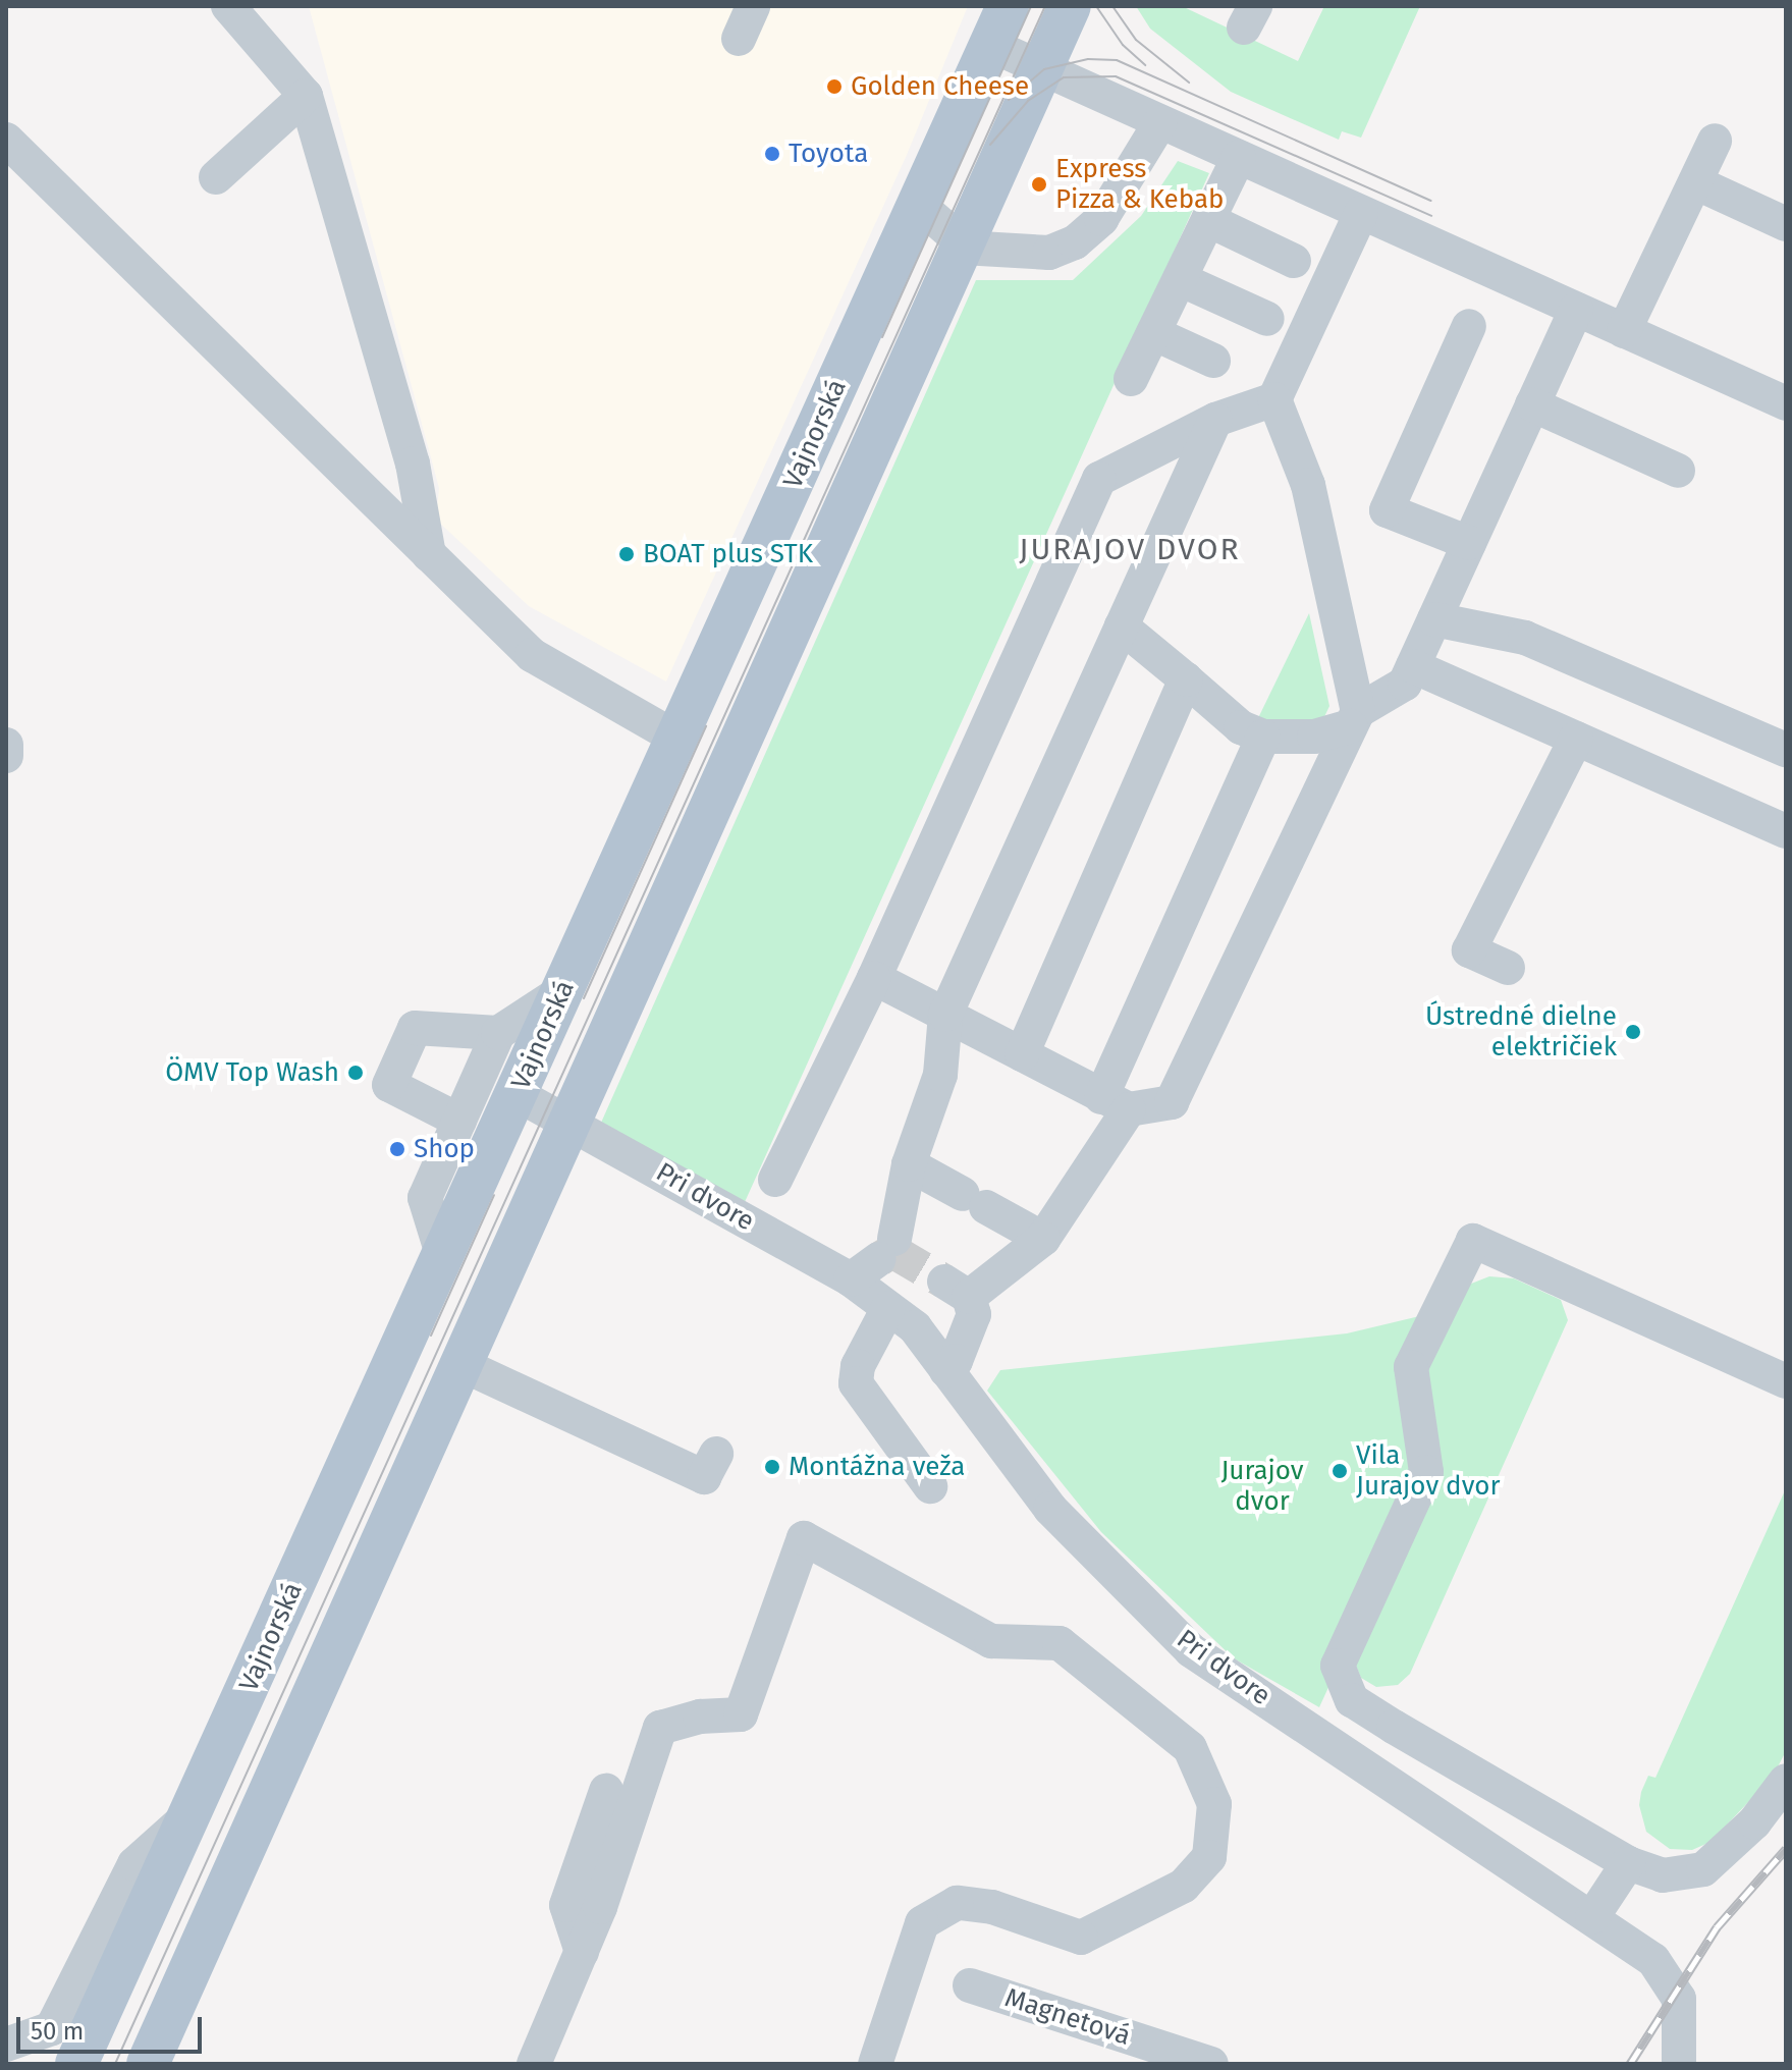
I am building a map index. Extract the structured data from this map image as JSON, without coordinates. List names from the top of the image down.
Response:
{
  "streets": {
    "main road": ["Vajnorská"],
    "street": ["Pri dvore", "Magnetová"]
  },
  "crossings": [
    ["Vajnorská", "Pri dvore"]
  ],
  "districts": ["JURAJOV DVOR"],
  "parks": ["Jurajov dvor"],
  "places": [
    "Golden Cheese",
    "Toyota",
    "Express Pizza & Kebab",
    "BOAT plus STK",
    "Ústredné dielne električiek",
    "ÖMV Top Wash",
    "Shop",
    "Montážna veža",
    "Vila Jurajov dvor"
  ],
  "scale_bar": "50 m"
}
